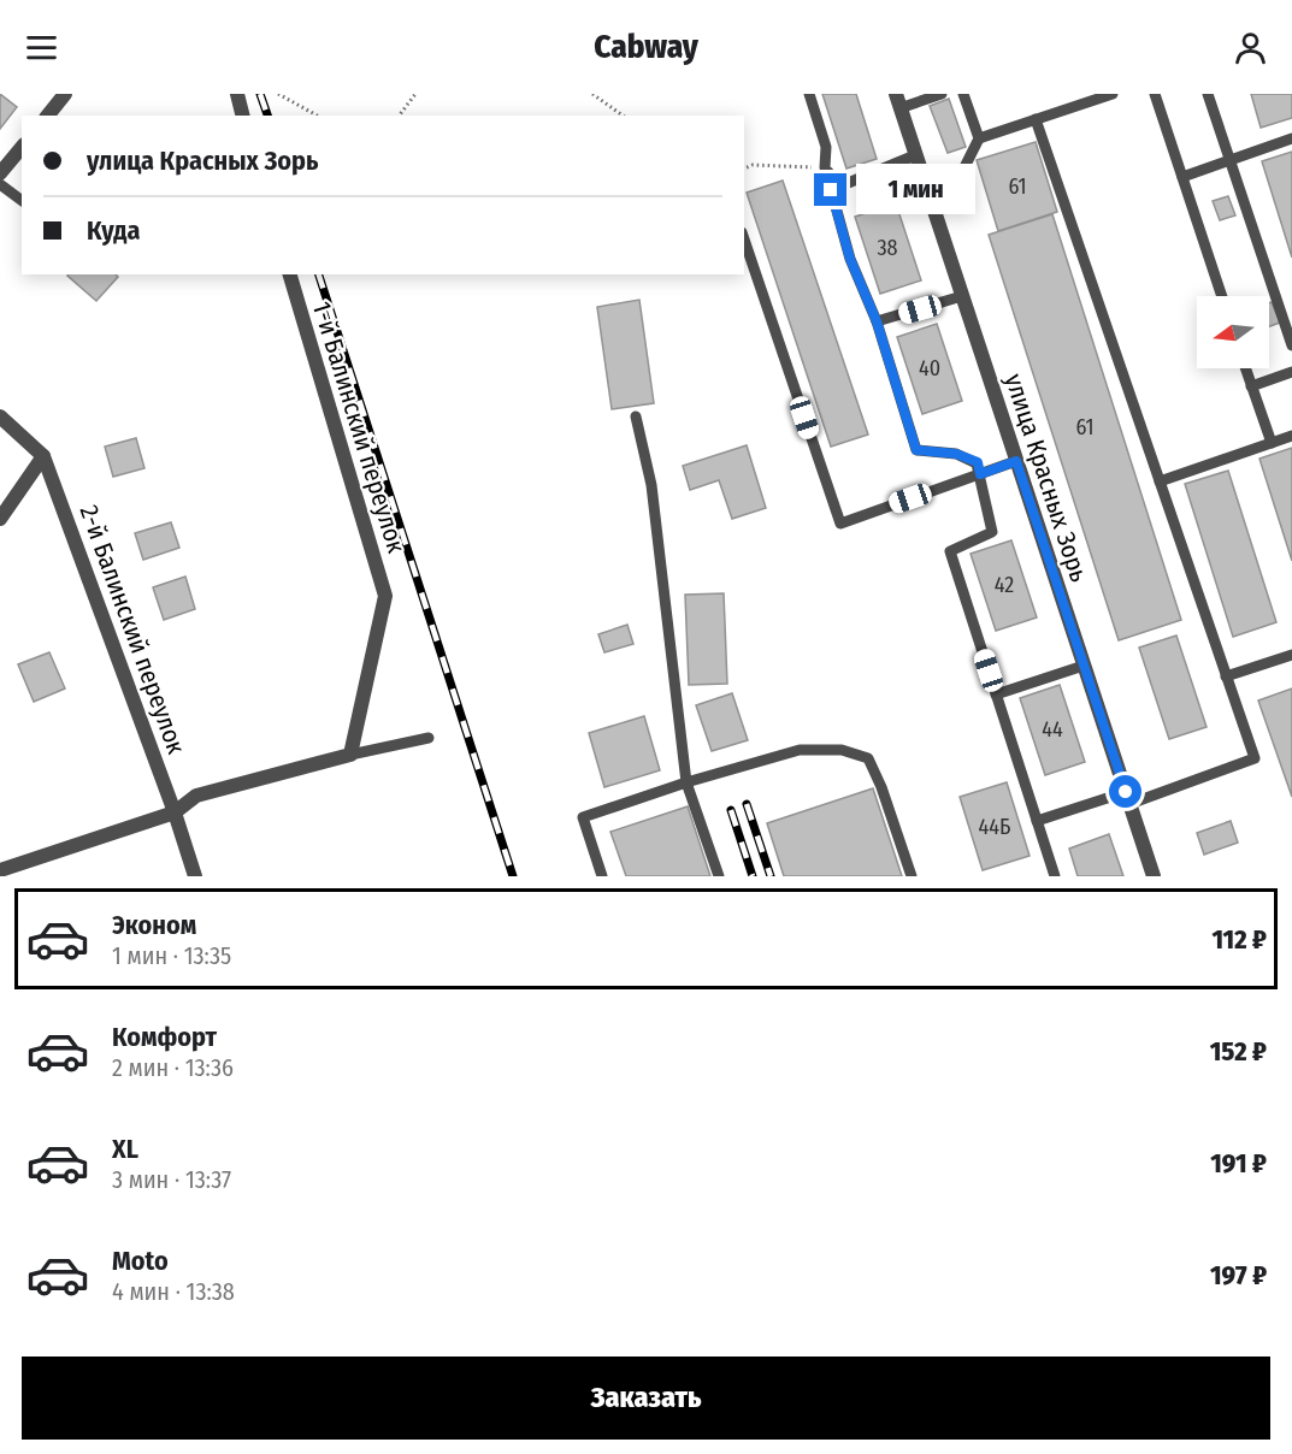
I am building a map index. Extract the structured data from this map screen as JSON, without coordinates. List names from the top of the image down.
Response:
{
  "streets": {
    "street": ["1-й Балинский переулок", "улица Красных Зорь", "2-й Балинский переулок"]
  },
  "house_numbers": [
    "61",
    "38",
    "40",
    "61",
    "42",
    "44",
    "44Б"
  ],
  "north": "left",
  "page": {
    "header": "Cabway",
    "banner": ["улица Красных Зорь", "Куда"],
    "bubble": "1 мин",
    "list": [
      {
        "name": "Эконом",
        "note": "1 мин · 13:35",
        "value": "112 ₽"
      },
      {
        "name": "Комфорт",
        "note": "2 мин · 13:36",
        "value": "152 ₽"
      },
      {
        "name": "XL",
        "note": "3 мин · 13:37",
        "value": "191 ₽"
      },
      {
        "name": "Moto",
        "note": "4 мин · 13:38",
        "value": "197 ₽"
      }
    ],
    "buttons": "Заказать"
  }
}
